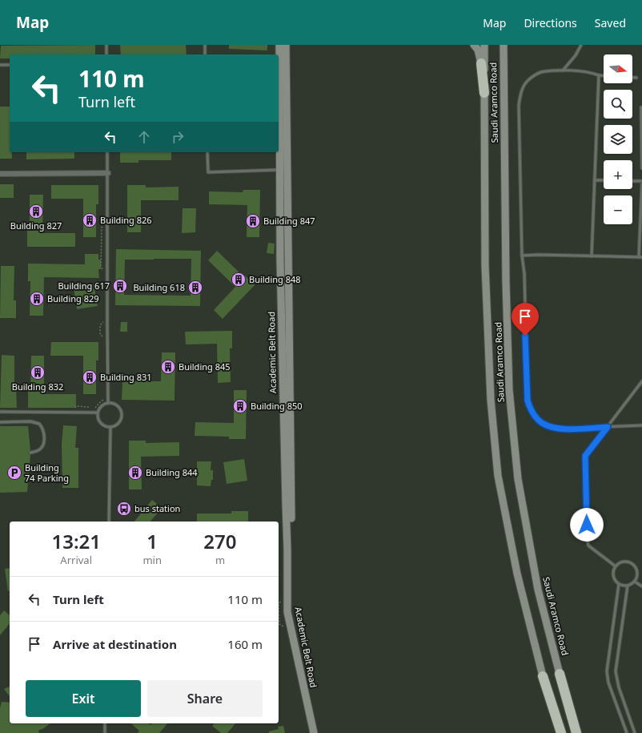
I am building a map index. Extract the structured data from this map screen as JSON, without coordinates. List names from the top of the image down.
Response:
{
  "streets": {
    "street": ["Saudi Aramco Road", "Academic Belt Road"]
  },
  "places": {
    "building": [
      "Building 827",
      "Building 826",
      "Building 847",
      "Building 848",
      "Building 617",
      "Building 618",
      "Building 829",
      "Building 845",
      "Building 832",
      "Building 831",
      "Building 850",
      "Building 844"
    ],
    "parking": ["Building 74 Parking"],
    "bus stop": ["bus station"]
  },
  "north": "right",
  "page": {
    "header": "Map",
    "nav": ["Map", "Directions", "Saved"],
    "map_buttons": ["+", "−"],
    "turn": ["110 m", "Turn left"],
    "eta": [
      "13:21",
      "Arrival",
      "1",
      "min",
      "270",
      "m"
    ],
    "list": [
      {
        "name": "Turn left",
        "value": "110 m"
      },
      {
        "name": "Arrive at destination",
        "value": "160 m"
      }
    ],
    "buttons": ["Exit", "Share"]
  }
}
